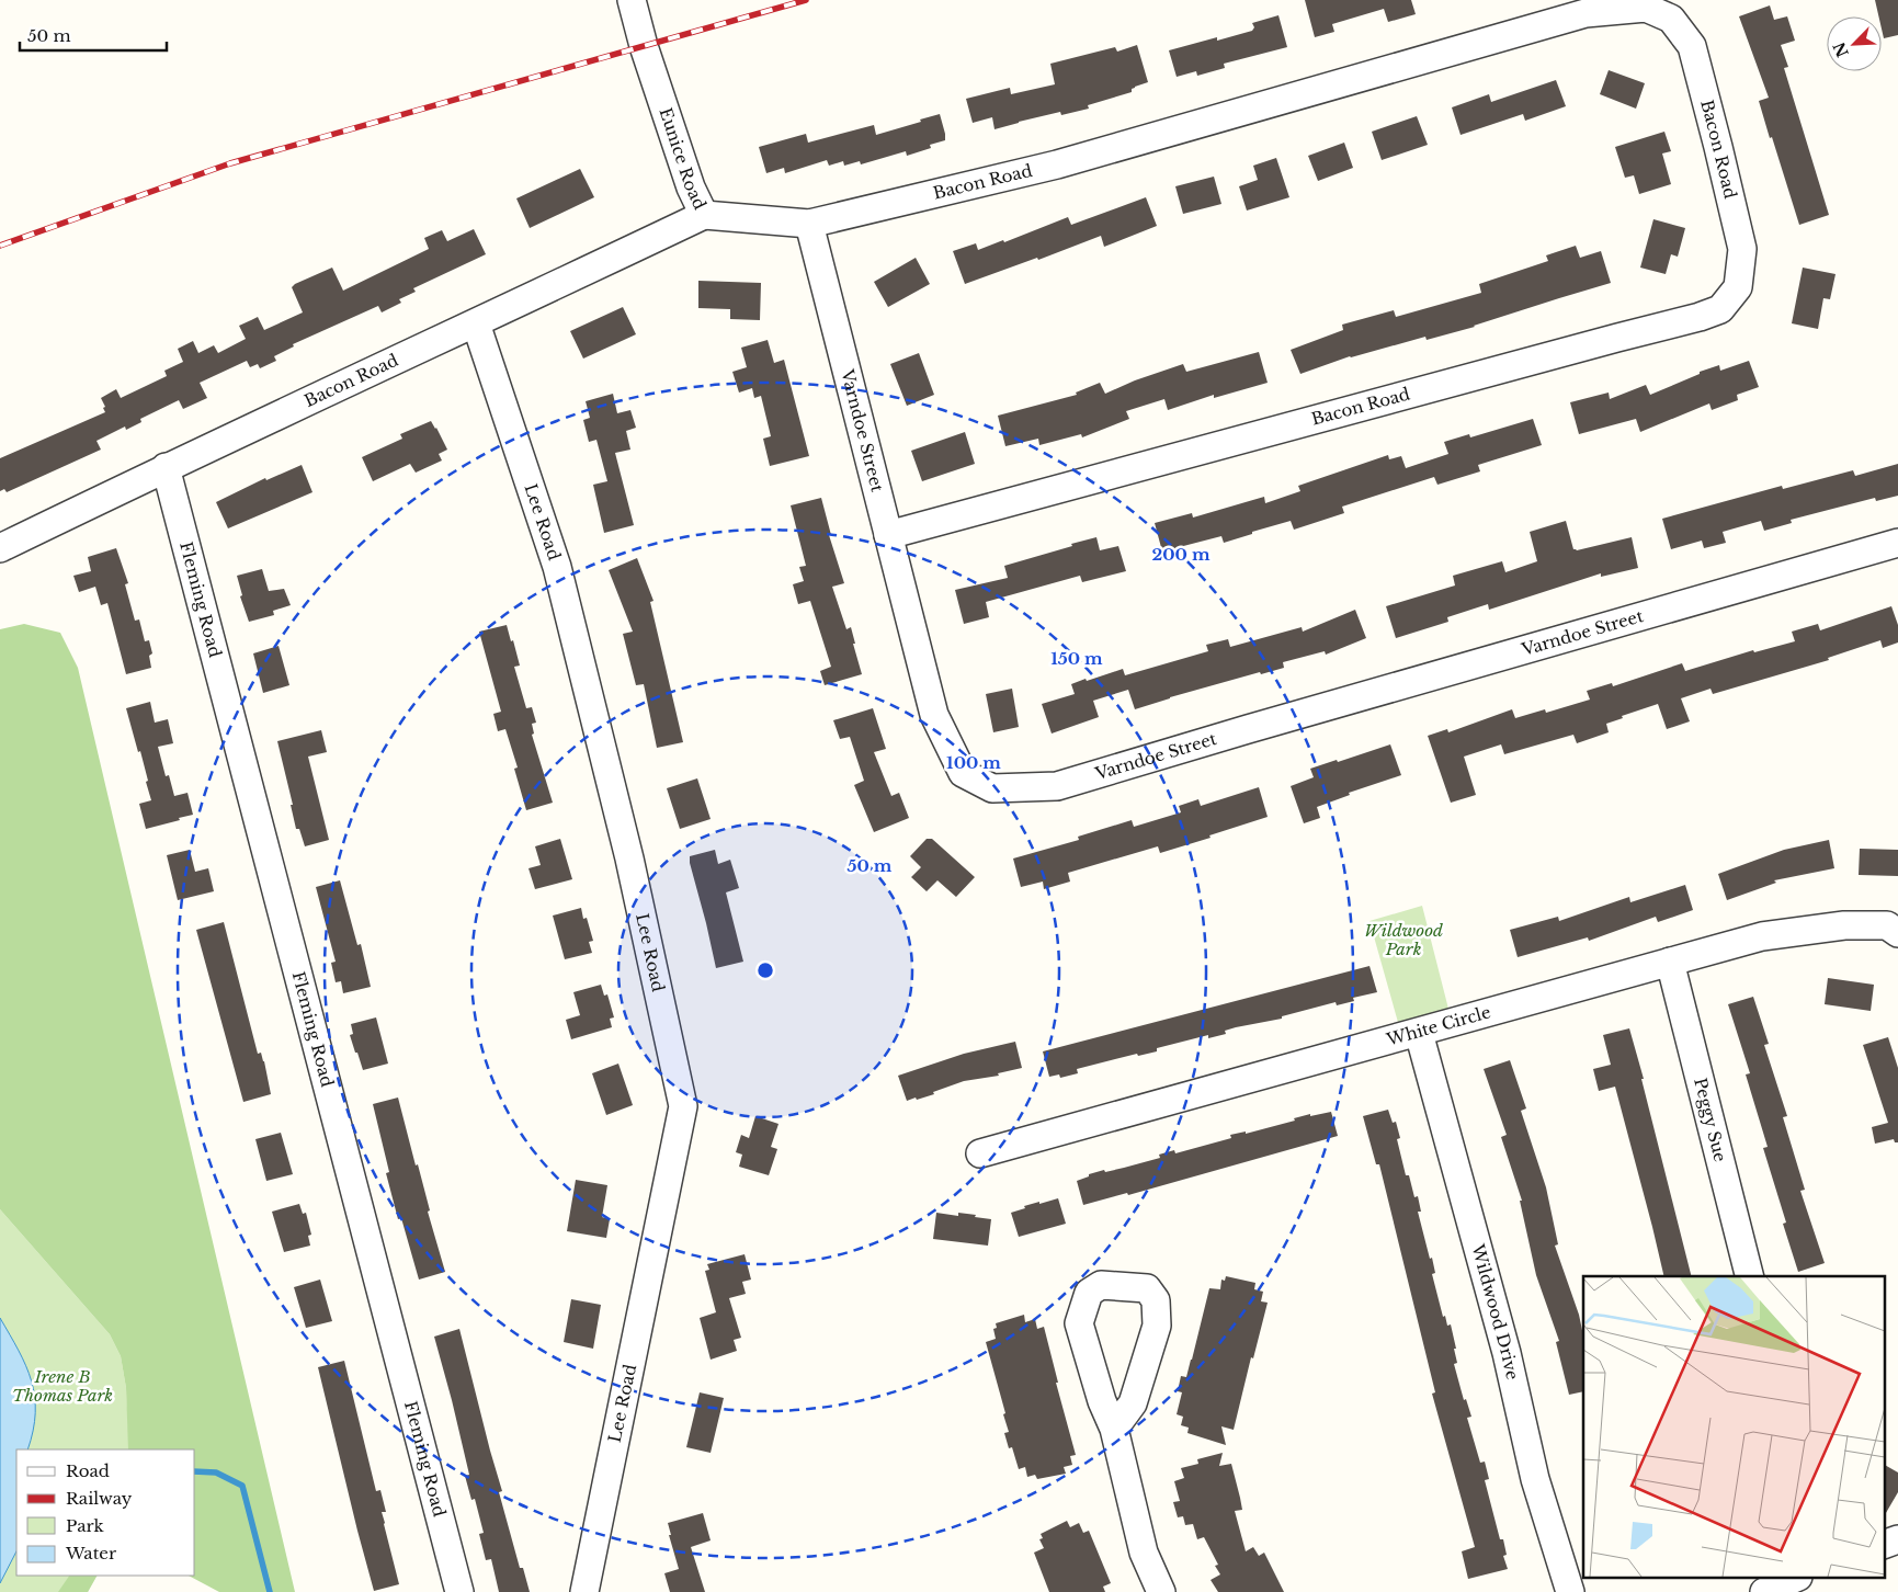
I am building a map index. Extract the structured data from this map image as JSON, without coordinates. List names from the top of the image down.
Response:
{
  "streets": {
    "street": [
      "Bacon Road",
      "Eunice Road",
      "Varndoe Street",
      "Lee Road",
      "Fleming Road",
      "White Circle",
      "Peggy Sue",
      "Wildwood Drive"
    ]
  },
  "crossings": [
    ["Bacon Road", "Eunice Road"],
    ["Bacon Road", "Varndoe Street"],
    ["Bacon Road", "Lee Road"],
    ["Bacon Road", "Fleming Road"],
    ["Eunice Road", "Varndoe Street"],
    ["White Circle", "Peggy Sue"],
    ["White Circle", "Wildwood Drive"]
  ],
  "parks": ["Wildwood Park", "Irene B Thomas Park"],
  "legend": [
    "Road",
    "Railway",
    "Park",
    "Water"
  ],
  "scale_bar": "50 m",
  "north": "bottom left",
  "rings": [
    "200 m",
    "150 m",
    "100 m",
    "50 m"
  ]
}
